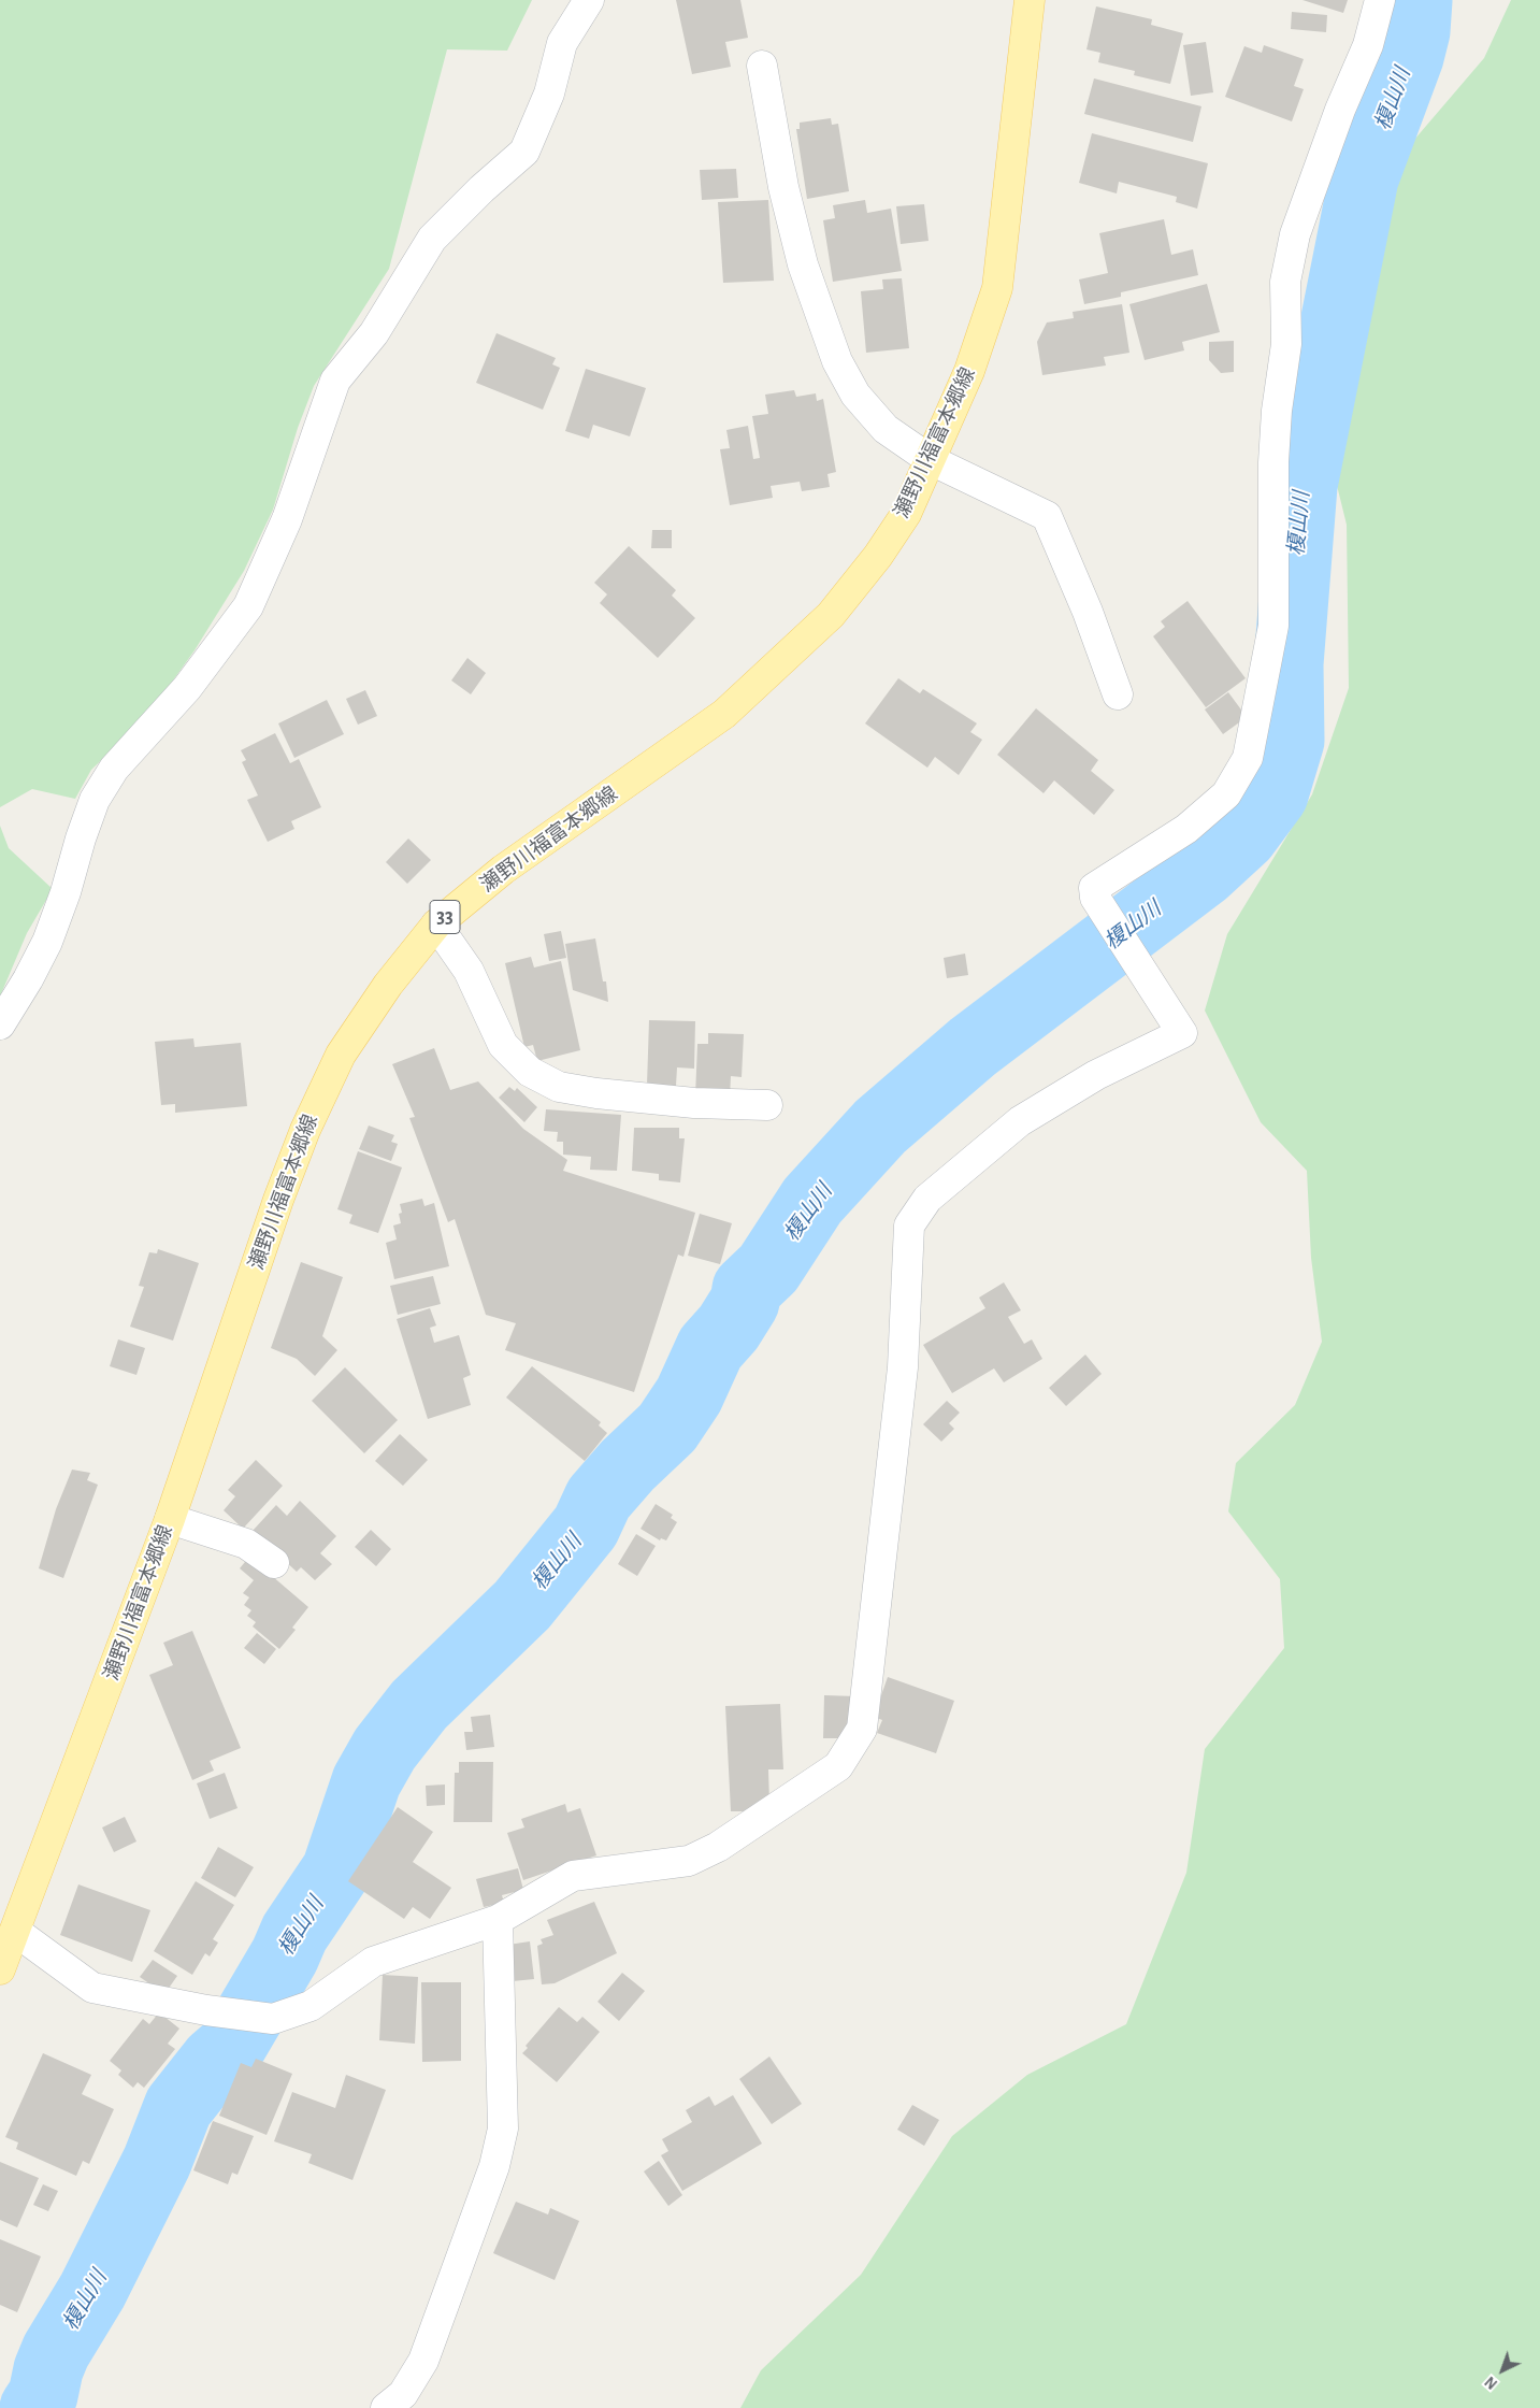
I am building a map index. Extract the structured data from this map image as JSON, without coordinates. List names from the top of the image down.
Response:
{
  "streets": {
    "main road": ["瀬野川福富本郷線", "33"]
  },
  "water": ["榎山川"],
  "north": "bottom left"
}
